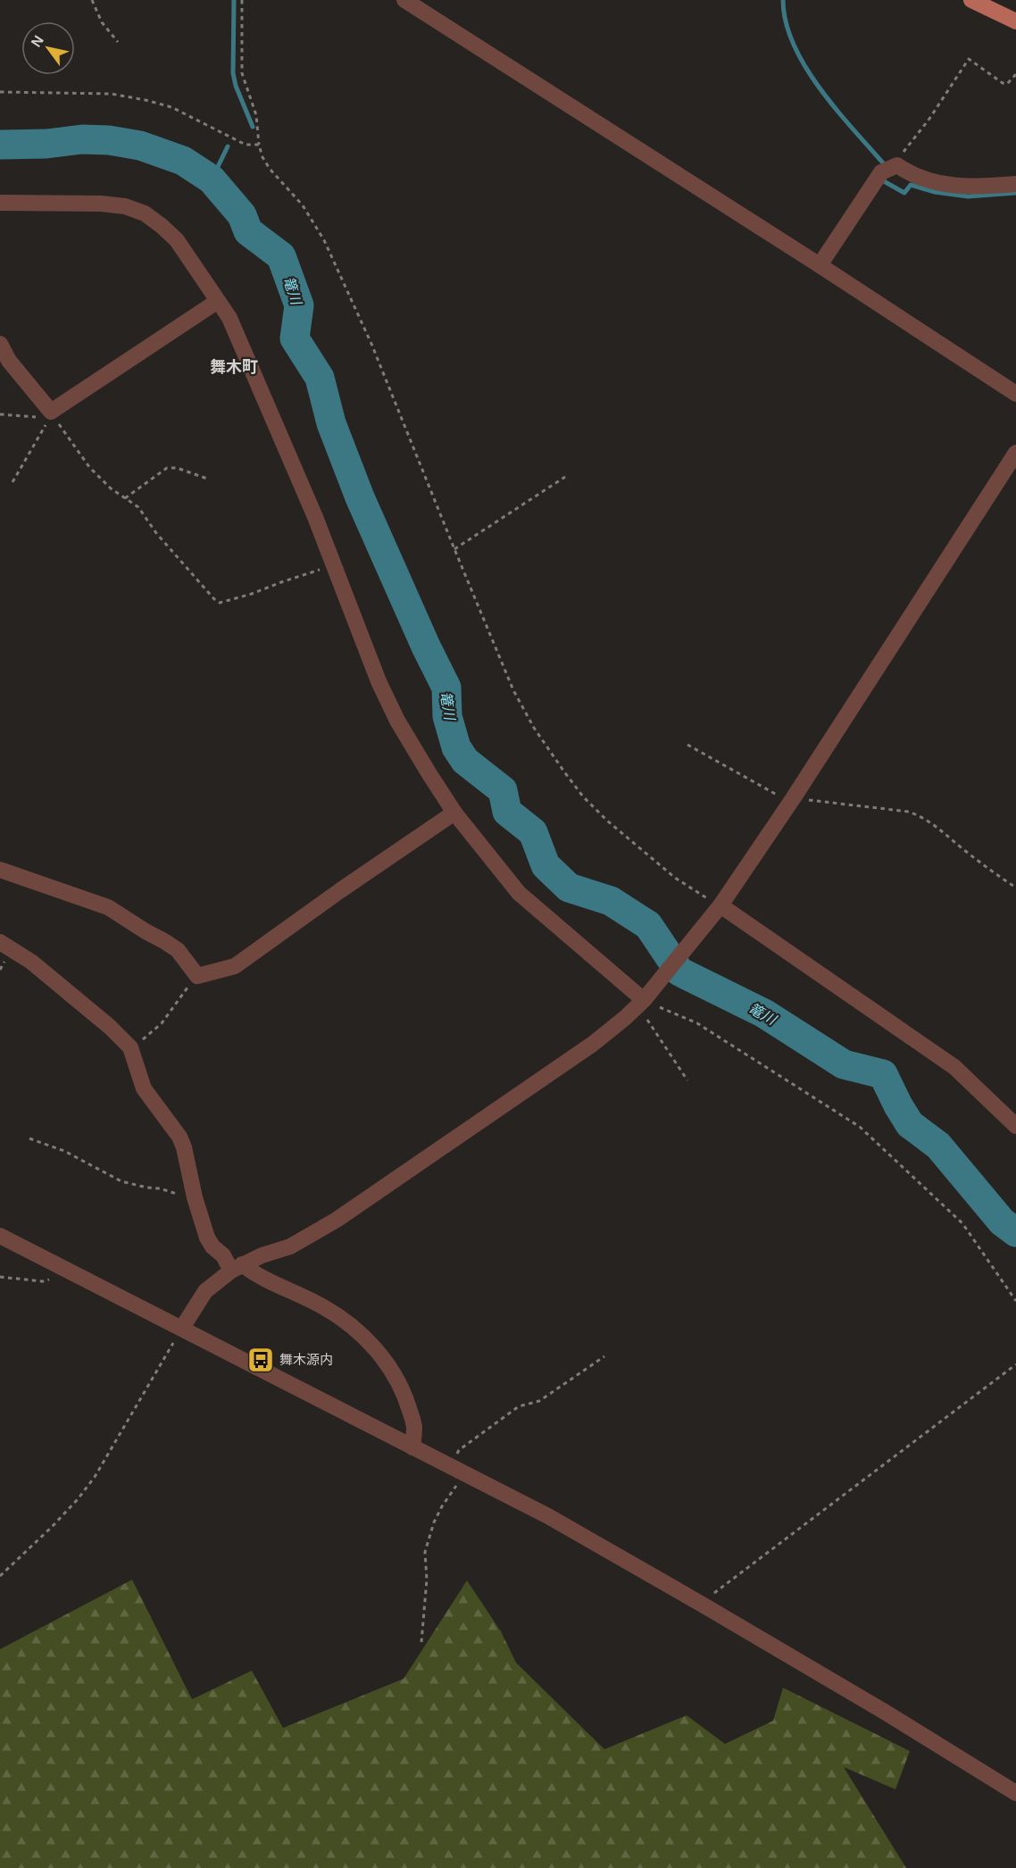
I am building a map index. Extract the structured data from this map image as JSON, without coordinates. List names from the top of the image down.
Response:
{
  "districts": ["舞木町"],
  "water": ["篭川"],
  "places": {
    "bus stop": ["舞木源内"]
  },
  "north": "top left"
}
